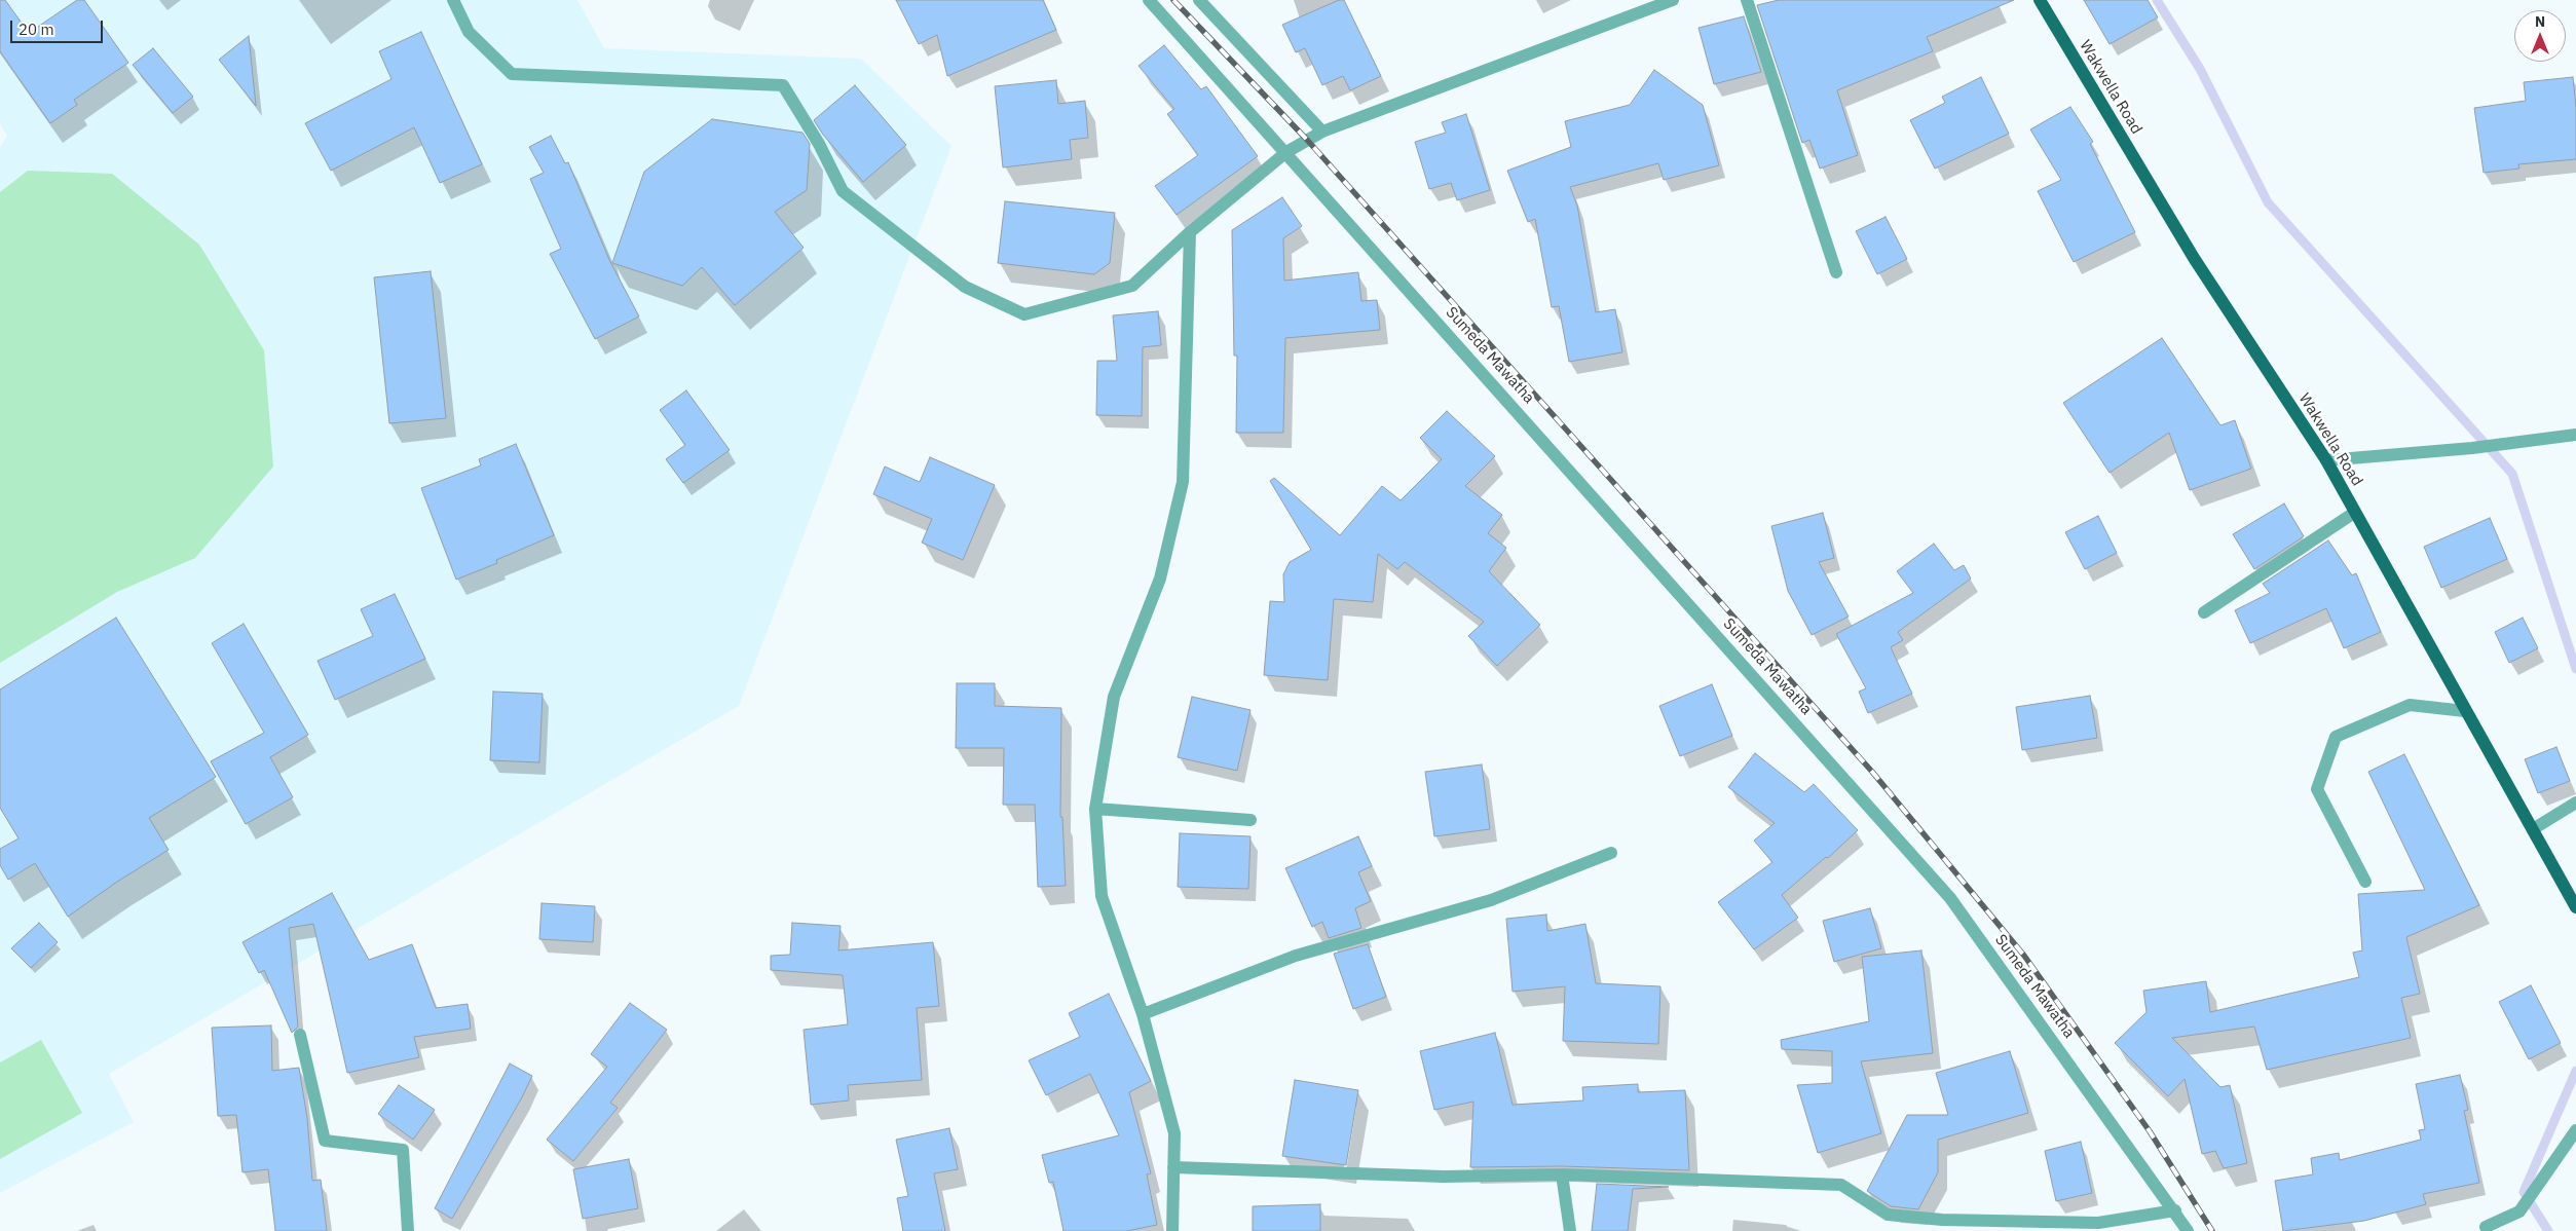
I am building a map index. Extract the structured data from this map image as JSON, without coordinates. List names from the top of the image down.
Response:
{
  "streets": {
    "main road": ["Wakwella Road"],
    "street": ["Sumeda Mawatha"]
  },
  "scale_bar": "20 m",
  "north": "top"
}
